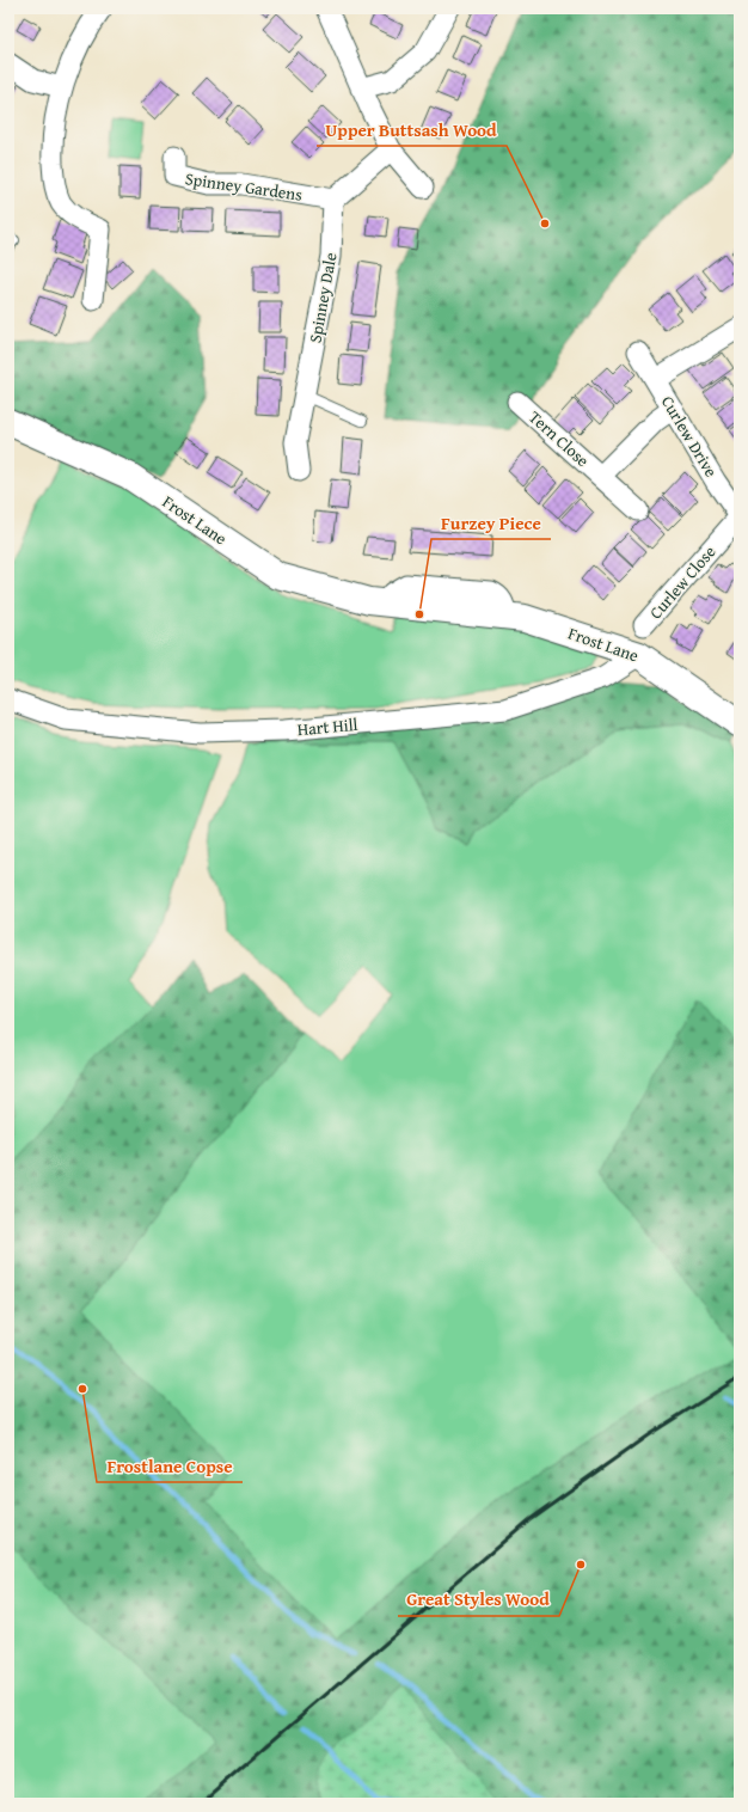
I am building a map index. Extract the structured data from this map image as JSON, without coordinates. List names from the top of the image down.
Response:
{
  "streets": {
    "street": [
      "Spinney Gardens",
      "Spinney Dale",
      "Curlew Drive",
      "Tern Close",
      "Frost Lane",
      "Curlew Close",
      "Hart Hill"
    ]
  },
  "crossings": [
    ["Spinney Gardens", "Spinney Dale"],
    ["Curlew Drive", "Tern Close"],
    ["Curlew Drive", "Curlew Close"],
    ["Frost Lane", "Hart Hill"]
  ],
  "places": [
    "Upper Buttsash Wood",
    "Furzey Piece",
    "Frostlane Copse",
    "Great Styles Wood"
  ]
}
